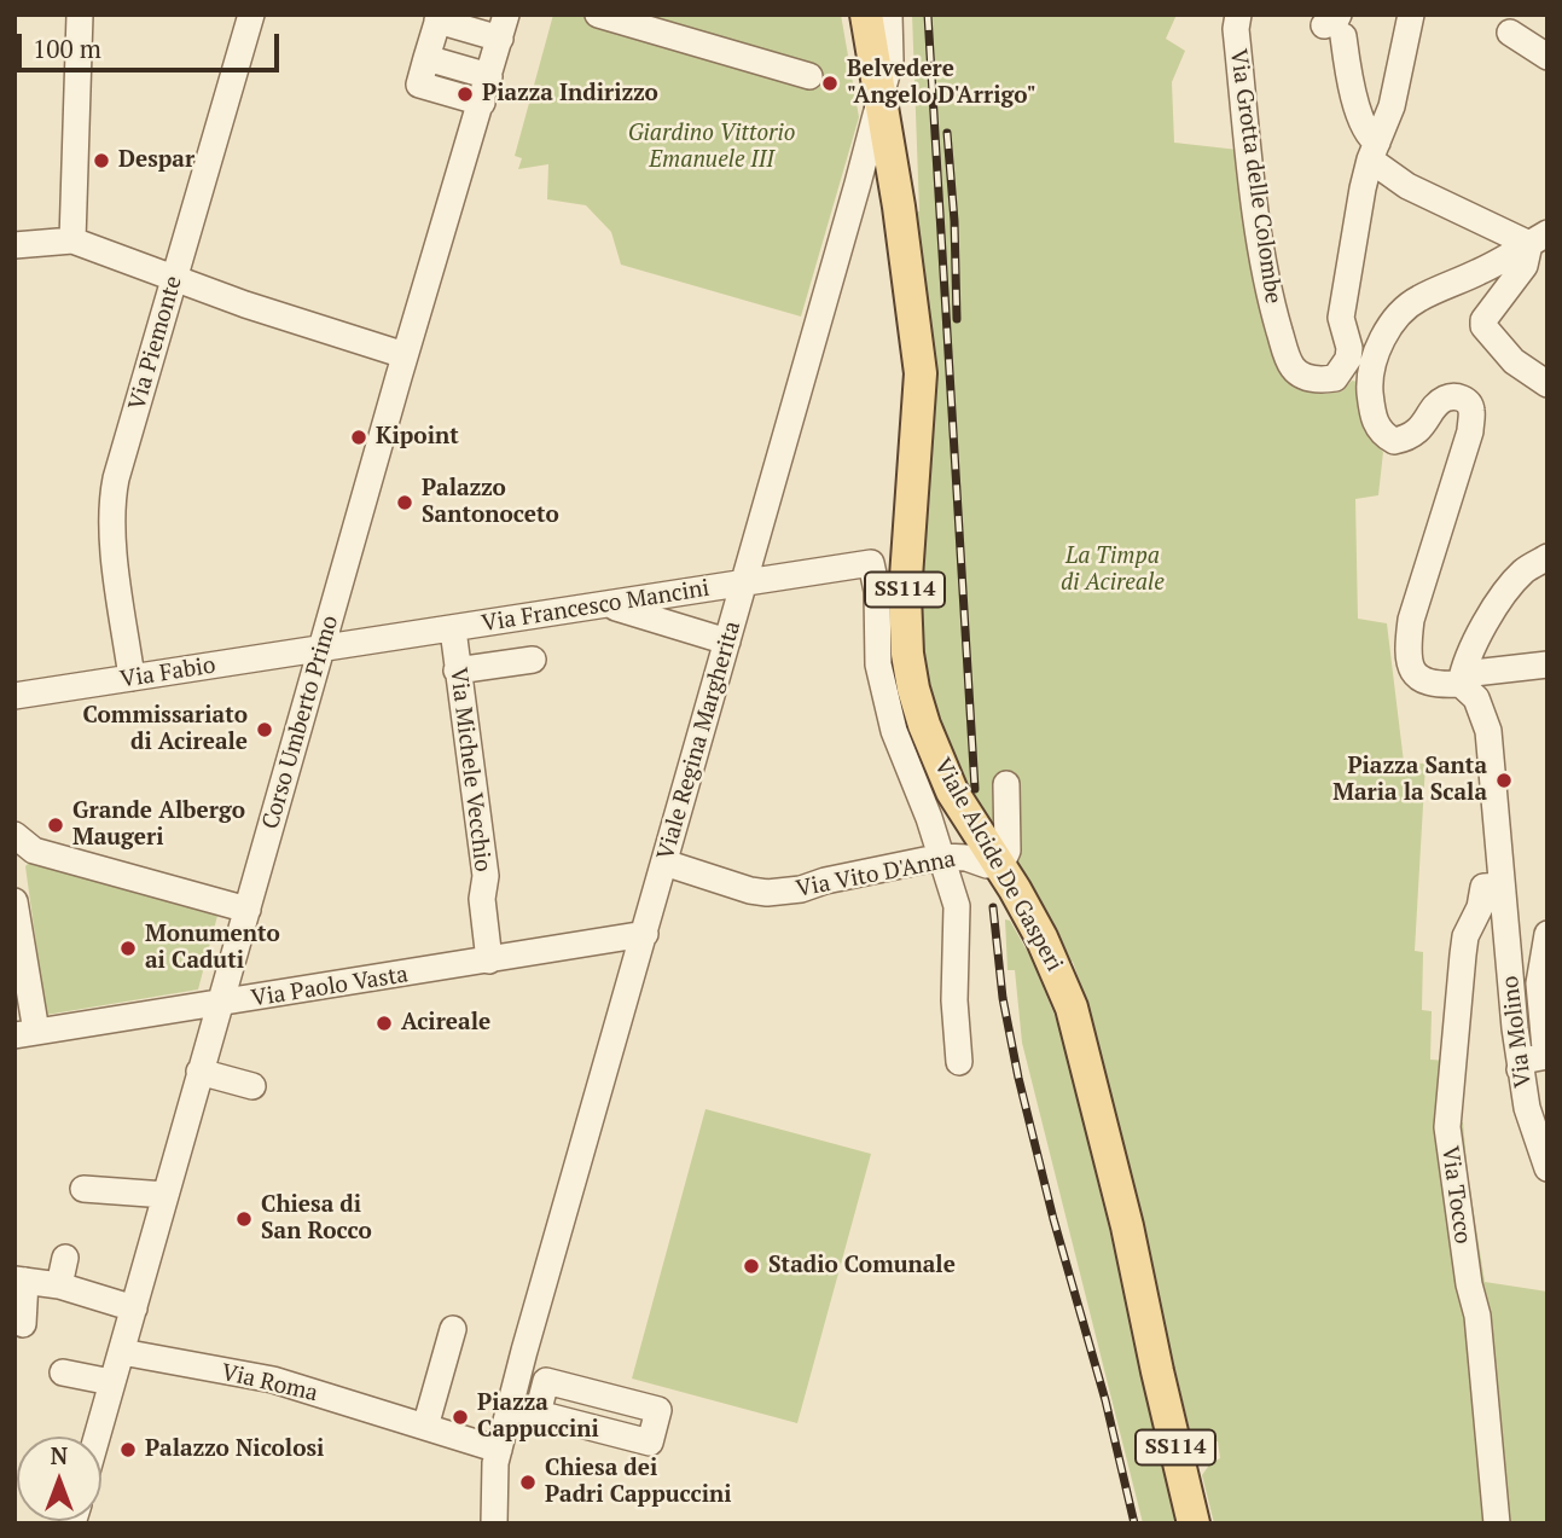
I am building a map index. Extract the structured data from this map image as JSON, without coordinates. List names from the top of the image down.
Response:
{
  "streets": {
    "main road": ["SS114", "Viale Alcide De Gasperi"],
    "street": [
      "Via Grotta delle Colombe",
      "Via Piemonte",
      "Via Francesco Mancini",
      "Via Fabio",
      "Corso Umberto Primo",
      "Viale Regina Margherita",
      "Via Michele Vecchio",
      "Via Vito D'Anna",
      "Via Paolo Vasta",
      "Via Molino",
      "Via Tocco",
      "Via Roma"
    ]
  },
  "crossings": [
    ["Via Piemonte", "Via Fabio"],
    ["SS114", "Viale Alcide De Gasperi"],
    ["Via Francesco Mancini", "Via Fabio"],
    ["Via Francesco Mancini", "Corso Umberto Primo"],
    ["Via Francesco Mancini", "Viale Regina Margherita"],
    ["Via Francesco Mancini", "Via Michele Vecchio"],
    ["Via Francesco Mancini", "Viale Alcide De Gasperi"],
    ["Via Fabio", "Corso Umberto Primo"],
    ["Corso Umberto Primo", "Via Paolo Vasta"],
    ["Corso Umberto Primo", "Via Roma"],
    ["Viale Regina Margherita", "Viale Alcide De Gasperi"],
    ["Viale Regina Margherita", "Via Vito D'Anna"],
    ["Viale Regina Margherita", "Via Paolo Vasta"],
    ["Viale Regina Margherita", "Via Roma"],
    ["Via Michele Vecchio", "Via Paolo Vasta"],
    ["Viale Alcide De Gasperi", "Via Vito D'Anna"],
    ["Via Molino", "Via Tocco"]
  ],
  "parks": ["Giardino Vittorio Emanuele III", "La Timpa di Acireale"],
  "places": [
    "Belvedere \"Angelo D'Arrigo\"",
    "Piazza Indirizzo",
    "Despar",
    "Kipoint",
    "Palazzo Santonoceto",
    "Commissariato di Acireale",
    "Piazza Santa Maria la Scala",
    "Grande Albergo Maugeri",
    "Monumento ai Caduti",
    "Acireale",
    "Chiesa di San Rocco",
    "Stadio Comunale",
    "Piazza Cappuccini",
    "Palazzo Nicolosi",
    "Chiesa dei Padri Cappuccini"
  ],
  "scale_bar": "100 m",
  "north": "top"
}
